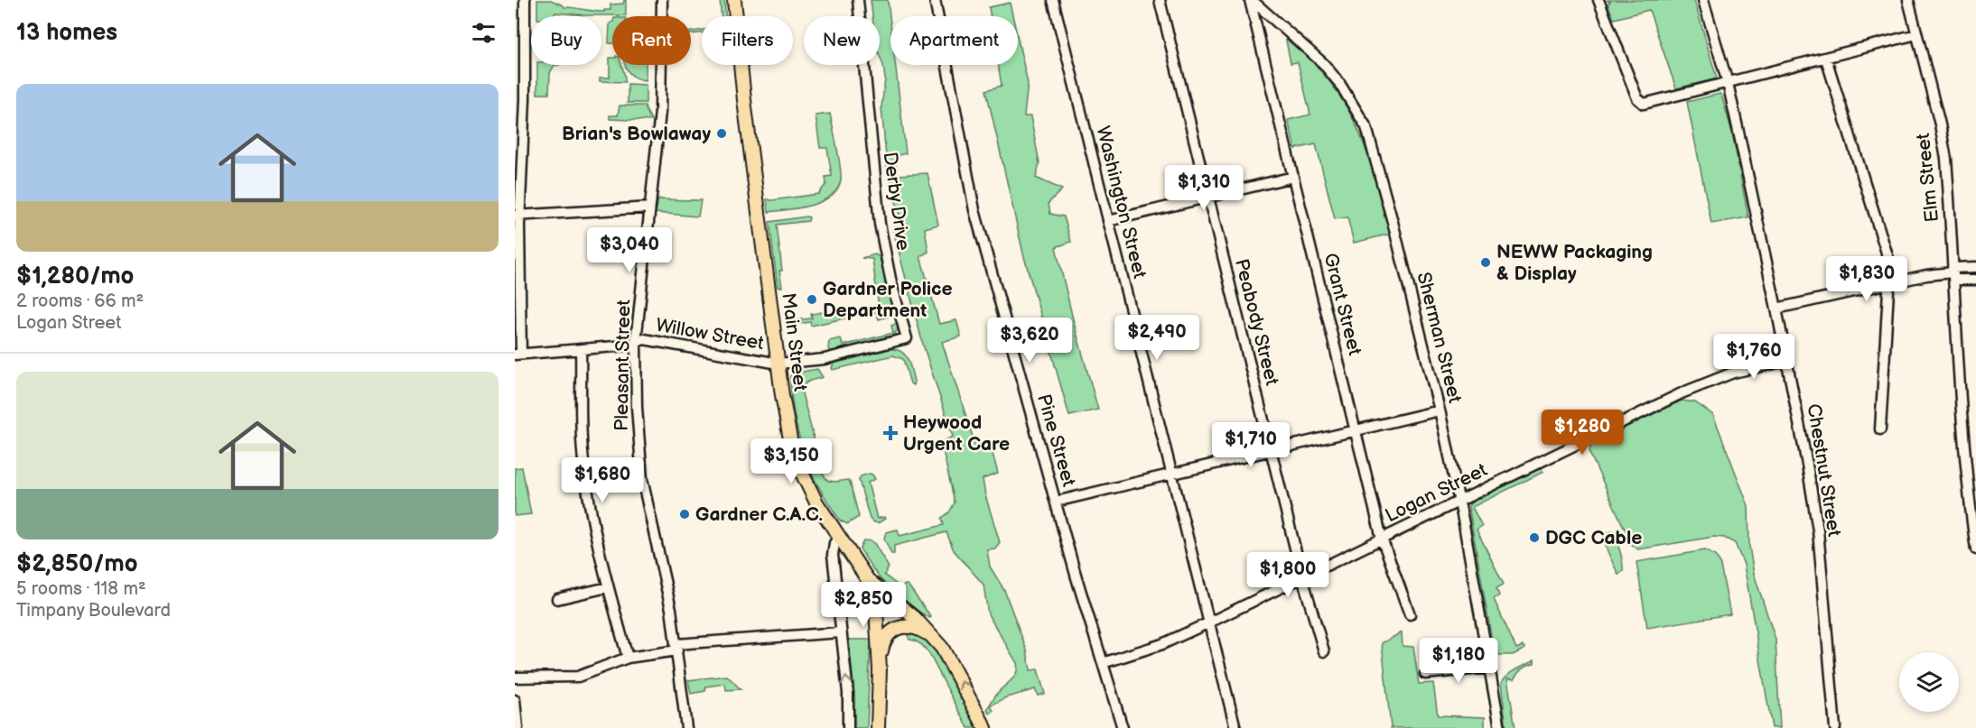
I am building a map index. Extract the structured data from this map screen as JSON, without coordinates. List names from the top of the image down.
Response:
{
  "streets": {
    "main road": ["Main Street"],
    "street": [
      "Elm Street",
      "Derby Drive",
      "Washington Street",
      "Grant Street",
      "Peabody Street",
      "Willow Street",
      "Sherman Street",
      "Pleasant Street",
      "Pine Street",
      "Chestnut Street",
      "Logan Street"
    ]
  },
  "crossings": [
    ["Derby Drive", "Willow Street"],
    ["Derby Drive", "Main Street"],
    ["Washington Street", "Logan Street"],
    ["Grant Street", "Sherman Street"],
    ["Grant Street", "Logan Street"],
    ["Peabody Street", "Logan Street"],
    ["Willow Street", "Main Street"],
    ["Willow Street", "Pleasant Street"],
    ["Sherman Street", "Logan Street"],
    ["Pine Street", "Logan Street"],
    ["Chestnut Street", "Logan Street"]
  ],
  "places": {
    "other": [
      "Brian's Bowlaway",
      "NEWW Packaging & Display",
      "Gardner Police Department",
      "Gardner C.A.C.",
      "DGC Cable"
    ],
    "health": ["Heywood Urgent Care"]
  },
  "page": {
    "heading": "13 homes",
    "chip": [
      "Buy",
      "Rent",
      "Filters",
      "New",
      "Apartment"
    ],
    "list": [
      {
        "name": "$1,280/mo",
        "note": "2 rooms · 66 m² · Logan Street"
      },
      {
        "name": "$2,850/mo",
        "note": "5 rooms · 118 m² · Timpany Boulevard"
      }
    ],
    "price": [
      "$1,310",
      "$3,040",
      "$1,830",
      "$2,490",
      "$3,620",
      "$1,760",
      "$1,280",
      "$1,710",
      "$3,150",
      "$1,680",
      "$1,800",
      "$2,850",
      "$1,180"
    ]
  }
}
